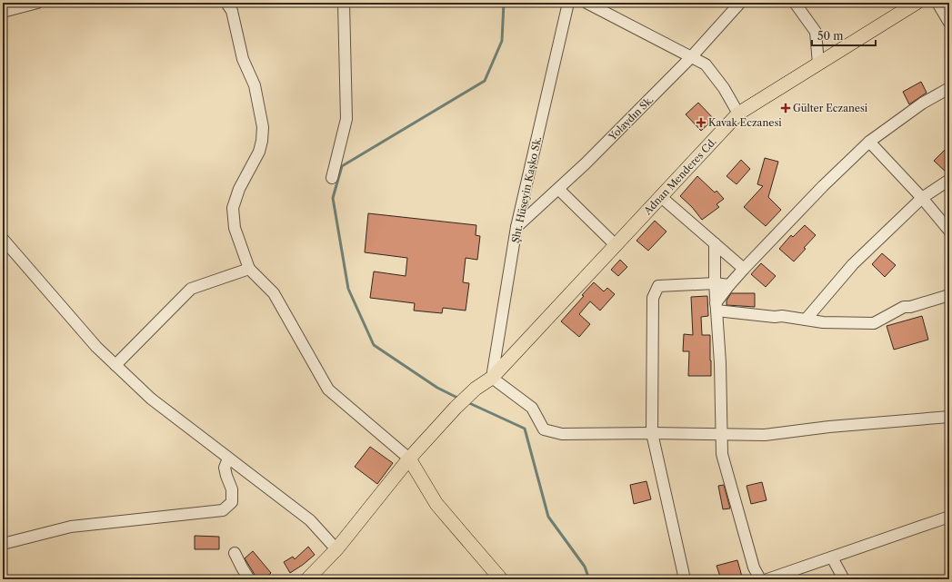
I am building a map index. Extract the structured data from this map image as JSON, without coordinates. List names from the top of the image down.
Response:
{
  "streets": {
    "main road": ["Adnan Menderes Cd."],
    "street": ["Yolaydın Sk.", "Şht. Hüseyin Kaşko Sk."]
  },
  "crossings": [
    ["Yolaydın Sk.", "Şht. Hüseyin Kaşko Sk."],
    ["Adnan Menderes Cd.", "Şht. Hüseyin Kaşko Sk."]
  ],
  "places": {
    "health": ["Gülter Eczanesi", "Kavak Eczanesi"]
  },
  "scale_bar": "50 m"
}
